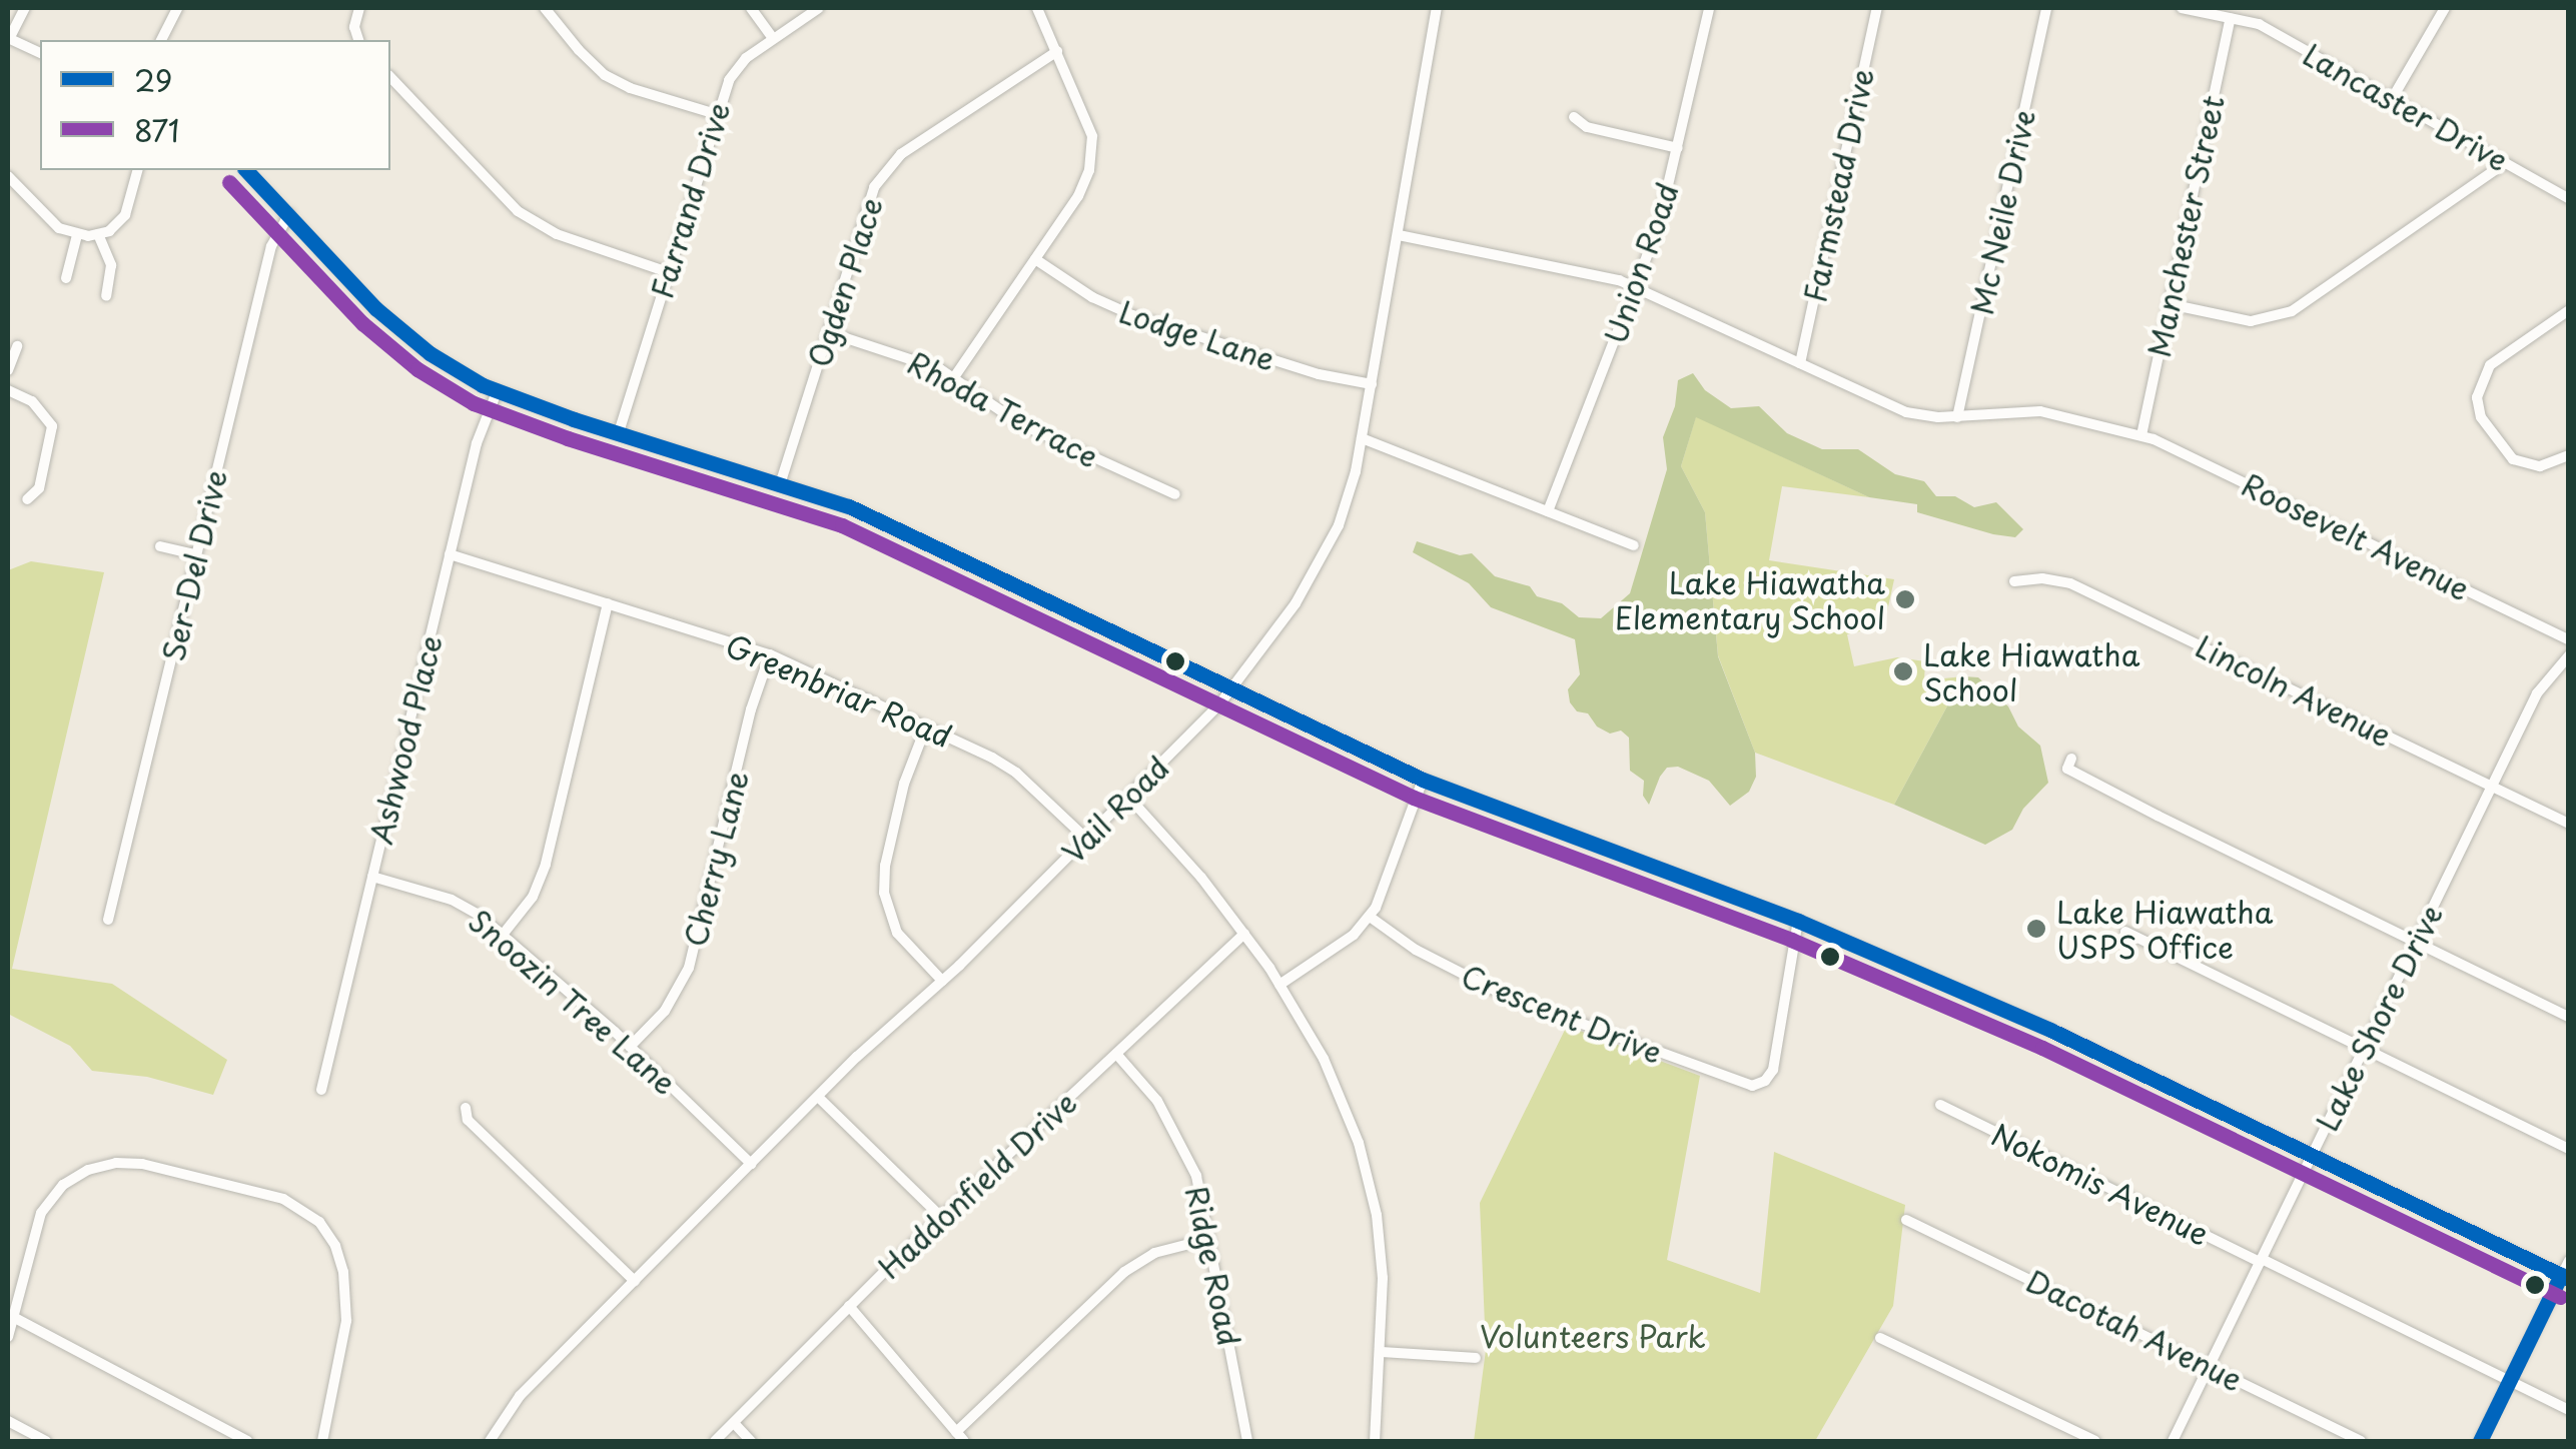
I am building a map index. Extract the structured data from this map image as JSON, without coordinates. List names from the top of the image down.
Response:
{
  "streets": {
    "street": [
      "Lancaster Drive",
      "Farmstead Drive",
      "Farrand Drive",
      "Mc Neile Drive",
      "Manchester Street",
      "Union Road",
      "Ogden Place",
      "Lodge Lane",
      "Rhoda Terrace",
      "Roosevelt Avenue",
      "Ser-Del Drive",
      "Greenbriar Road",
      "Lincoln Avenue",
      "Ashwood Place",
      "Vail Road",
      "Cherry Lane",
      "Snoozin Tree Lane",
      "Crescent Drive",
      "Lake Shore Drive",
      "Nokomis Avenue",
      "Haddonfield Drive",
      "Ridge Road",
      "Dacotah Avenue"
    ]
  },
  "crossings": [
    ["Lancaster Drive", "Manchester Street"],
    ["Farmstead Drive", "Roosevelt Avenue"],
    ["Mc Neile Drive", "Roosevelt Avenue"],
    ["Manchester Street", "Roosevelt Avenue"],
    ["Union Road", "Roosevelt Avenue"],
    ["Ogden Place", "Rhoda Terrace"],
    ["Lodge Lane", "Vail Road"],
    ["Roosevelt Avenue", "Vail Road"],
    ["Greenbriar Road", "Ashwood Place"],
    ["Greenbriar Road", "Vail Road"],
    ["Greenbriar Road", "Cherry Lane"],
    ["Lincoln Avenue", "Lake Shore Drive"],
    ["Ashwood Place", "Snoozin Tree Lane"],
    ["Vail Road", "Snoozin Tree Lane"],
    ["Cherry Lane", "Snoozin Tree Lane"],
    ["Lake Shore Drive", "Nokomis Avenue"],
    ["Lake Shore Drive", "Dacotah Avenue"],
    ["Haddonfield Drive", "Ridge Road"]
  ],
  "parks": ["Volunteers Park"],
  "places": ["Lake Hiawatha Elementary School", "Lake Hiawatha School", "Lake Hiawatha USPS Office"],
  "lines": ["transit line 29", "transit line 871"],
  "legend": ["29", "871"]
}
